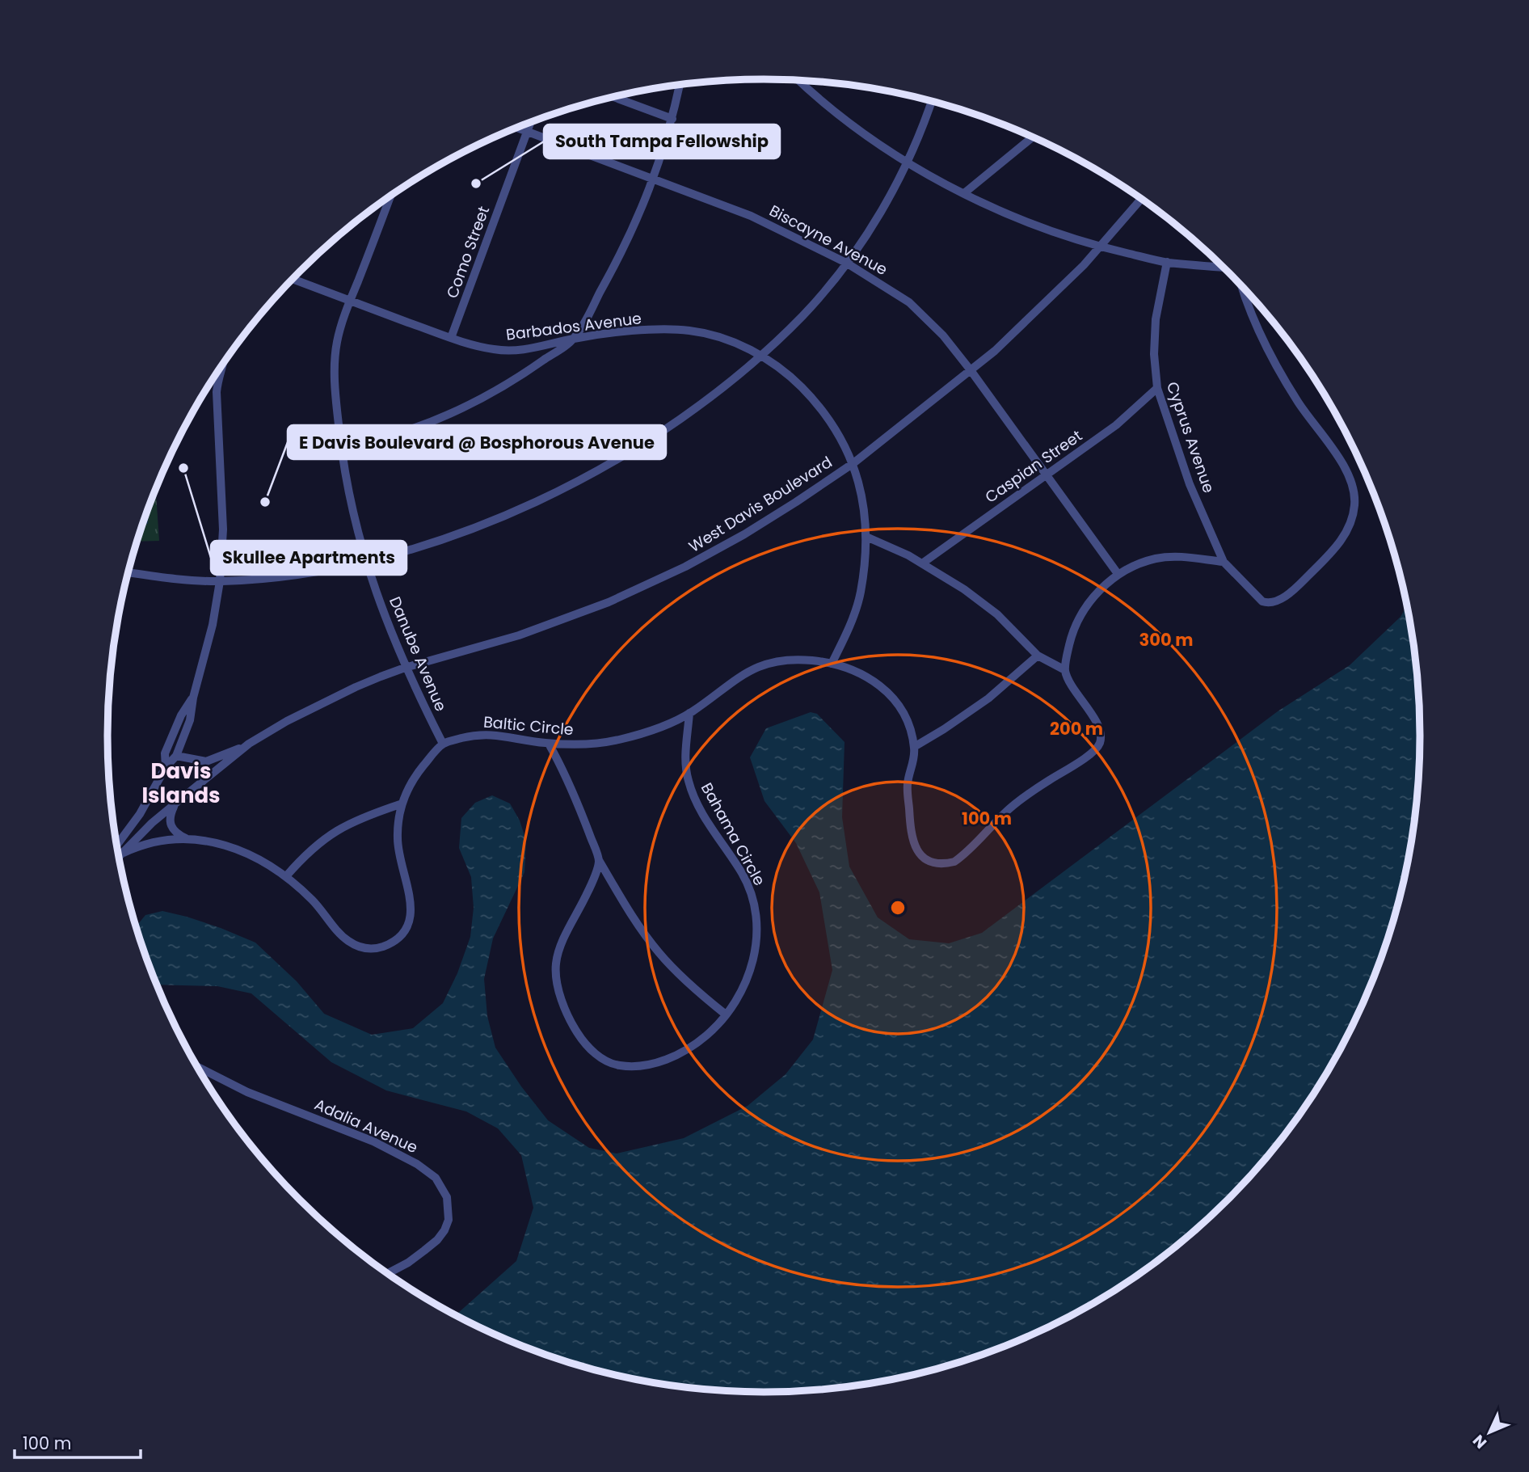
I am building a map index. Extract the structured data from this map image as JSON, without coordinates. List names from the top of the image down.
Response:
{
  "streets": {
    "street": [
      "Biscayne Avenue",
      "Como Street",
      "Barbados Avenue",
      "Cyprus Avenue",
      "Caspian Street",
      "West Davis Boulevard",
      "Danube Avenue",
      "Baltic Circle",
      "Bahama Circle",
      "Adalia Avenue"
    ]
  },
  "crossings": [
    ["Biscayne Avenue", "Como Street"],
    ["Biscayne Avenue", "Caspian Street"],
    ["Biscayne Avenue", "West Davis Boulevard"],
    ["Como Street", "Barbados Avenue"],
    ["Barbados Avenue", "West Davis Boulevard"],
    ["Barbados Avenue", "Danube Avenue"],
    ["Barbados Avenue", "Baltic Circle"],
    ["Cyprus Avenue", "Caspian Street"],
    ["West Davis Boulevard", "Danube Avenue"],
    ["Danube Avenue", "Baltic Circle"],
    ["Baltic Circle", "Bahama Circle"]
  ],
  "districts": ["Davis Islands"],
  "places": ["South Tampa Fellowship", "Skullee Apartments", "E Davis Boulevard @ Bosphorous Avenue"],
  "scale_bar": "100 m",
  "north": "bottom left",
  "rings": ["300 m", "200 m", "100 m"]
}
